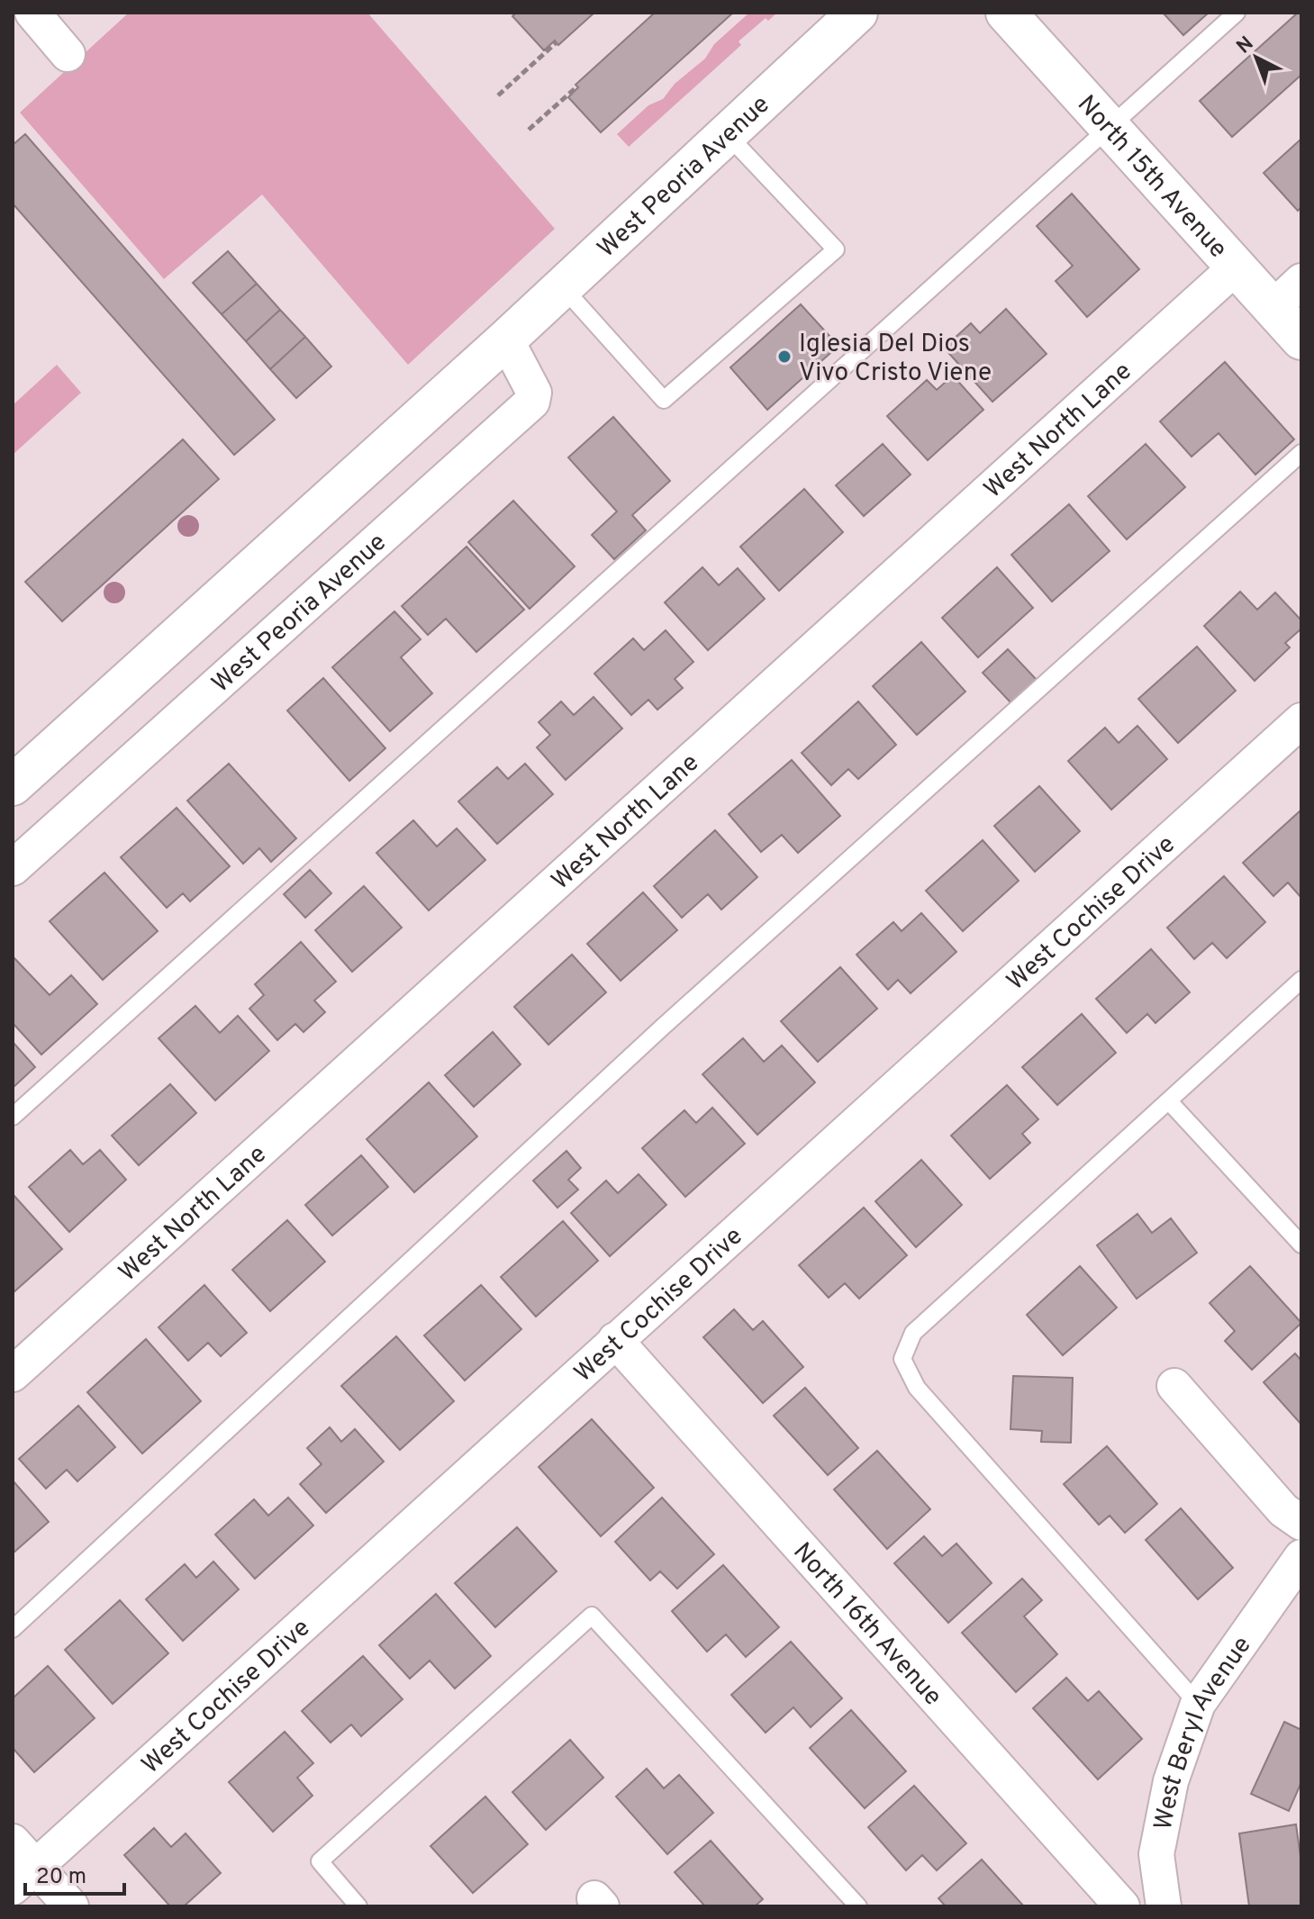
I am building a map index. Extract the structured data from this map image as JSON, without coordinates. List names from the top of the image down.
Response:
{
  "streets": {
    "main road": ["West Peoria Avenue", "North 15th Avenue"],
    "street": [
      "West North Lane",
      "West Cochise Drive",
      "North 16th Avenue",
      "West Beryl Avenue"
    ]
  },
  "crossings": [
    ["North 15th Avenue", "West North Lane"],
    ["West Cochise Drive", "North 16th Avenue"]
  ],
  "places": ["Iglesia Del Dios Vivo Cristo Viene"],
  "scale_bar": "20 m",
  "north": "top left"
}
